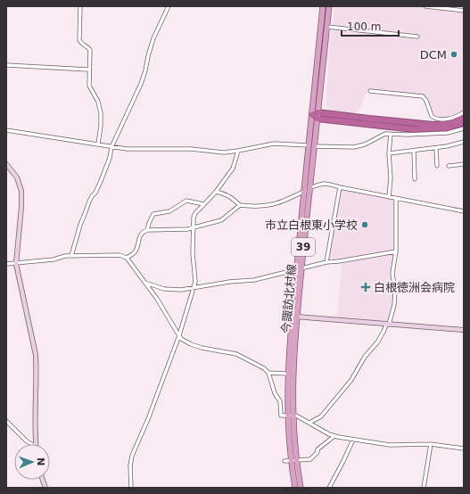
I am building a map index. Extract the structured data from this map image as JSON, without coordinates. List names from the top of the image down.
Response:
{
  "streets": {
    "main road": ["39", "今諏訪北村線"]
  },
  "places": {
    "other": ["DCM", "市立白根東小学校"],
    "health": ["白根徳洲会病院"]
  },
  "scale_bar": "100 m",
  "north": "right"
}
